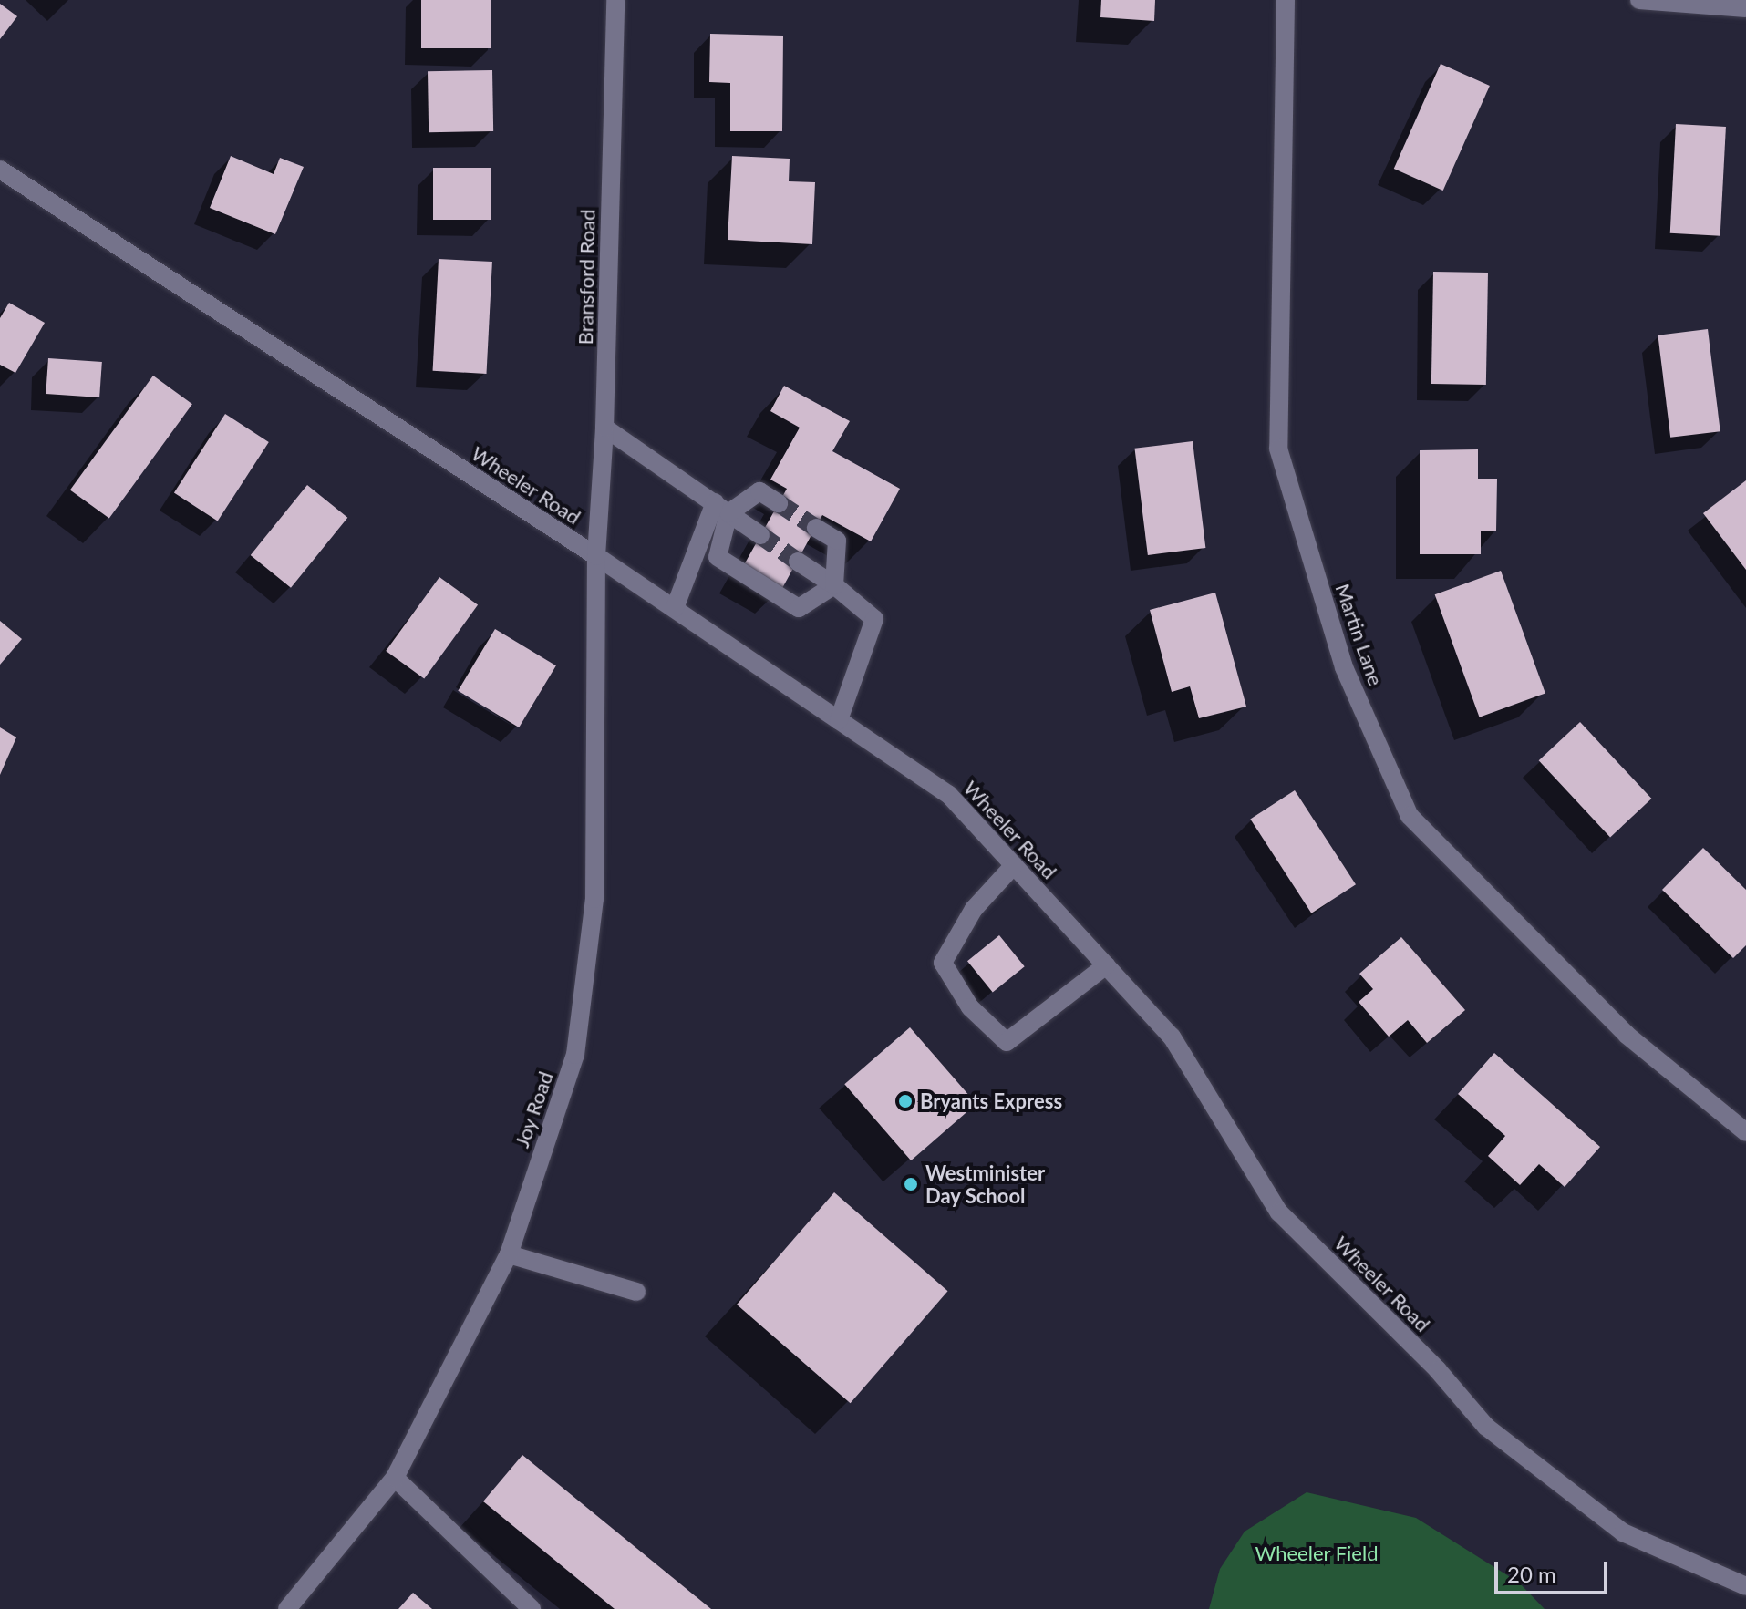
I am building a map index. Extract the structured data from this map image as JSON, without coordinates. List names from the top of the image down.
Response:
{
  "streets": {
    "street": [
      "Bransford Road",
      "Wheeler Road",
      "Martin Lane",
      "Joy Road"
    ]
  },
  "crossings": [
    ["Bransford Road", "Wheeler Road"],
    ["Bransford Road", "Joy Road"],
    ["Wheeler Road", "Joy Road"]
  ],
  "parks": ["Wheeler Field"],
  "places": ["Bryants Express", "Westminister Day School"],
  "scale_bar": "20 m"
}
